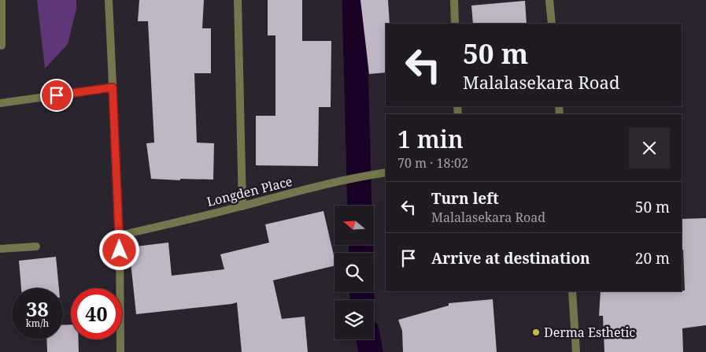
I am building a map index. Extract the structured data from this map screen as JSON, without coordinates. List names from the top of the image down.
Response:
{
  "streets": {
    "street": ["Longden Place"]
  },
  "places": ["Derma Esthetic"],
  "north": "left",
  "page": {
    "turn": ["50 m", "Malalasekara Road"],
    "heading": ["1 min", "70 m · 18:02"],
    "list": [
      {
        "name": "Turn left",
        "note": "Malalasekara Road",
        "value": "50 m"
      },
      {
        "name": "Arrive at destination",
        "value": "20 m"
      }
    ],
    "speed": "38 km/h",
    "limit": "40"
  }
}
